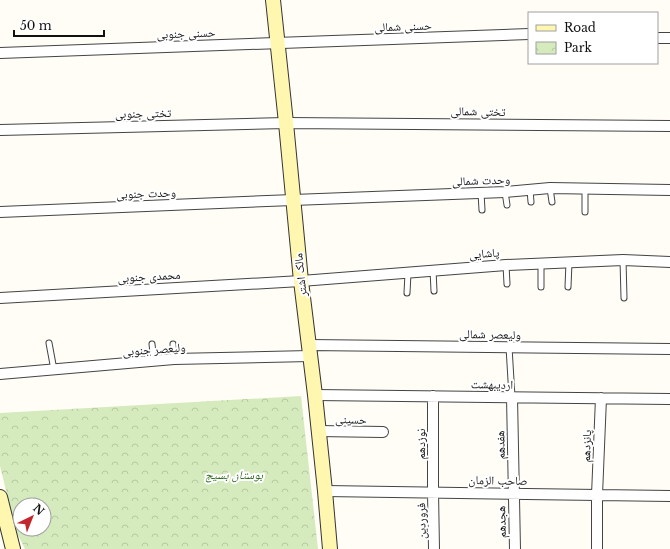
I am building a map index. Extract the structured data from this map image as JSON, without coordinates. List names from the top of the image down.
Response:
{
  "streets": {
    "street": [
      "حسنی شمالی",
      "حسنی جنوبی",
      "تختی شمالی",
      "تختی جنوبی",
      "وحدت شمالی",
      "وحدت جنوبی",
      "پاشایی",
      "مالک اشتر",
      "محمدی جنوبی",
      "ولیعصر شمالی",
      "ولیعصر جنوبی",
      "اردیبهشت",
      "حسینی",
      "نوزدهم",
      "هفدهم",
      "پانزدهم",
      "صاحب الزمان",
      "فروردین",
      "هجدهم"
    ]
  },
  "crossings": [
    ["حسنی شمالی", "حسنی جنوبی"],
    ["حسنی شمالی", "مالک اشتر"],
    ["حسنی جنوبی", "مالک اشتر"],
    ["تختی شمالی", "تختی جنوبی"],
    ["تختی شمالی", "مالک اشتر"],
    ["تختی جنوبی", "مالک اشتر"],
    ["وحدت شمالی", "وحدت جنوبی"],
    ["وحدت شمالی", "مالک اشتر"],
    ["وحدت جنوبی", "مالک اشتر"],
    ["پاشایی", "مالک اشتر"],
    ["پاشایی", "محمدی جنوبی"],
    ["مالک اشتر", "محمدی جنوبی"],
    ["مالک اشتر", "ولیعصر شمالی"],
    ["مالک اشتر", "ولیعصر جنوبی"],
    ["مالک اشتر", "اردیبهشت"],
    ["مالک اشتر", "حسینی"],
    ["مالک اشتر", "صاحب الزمان"],
    ["ولیعصر شمالی", "ولیعصر جنوبی"],
    ["اردیبهشت", "نوزدهم"],
    ["اردیبهشت", "هفدهم"],
    ["اردیبهشت", "پانزدهم"],
    ["نوزدهم", "صاحب الزمان"],
    ["نوزدهم", "فروردین"],
    ["هفدهم", "صاحب الزمان"],
    ["هفدهم", "هجدهم"],
    ["پانزدهم", "صاحب الزمان"],
    ["صاحب الزمان", "فروردین"],
    ["صاحب الزمان", "هجدهم"]
  ],
  "parks": ["بوستان بسیج"],
  "legend": ["Road", "Park"],
  "scale_bar": "50 m",
  "north": "top right"
}
